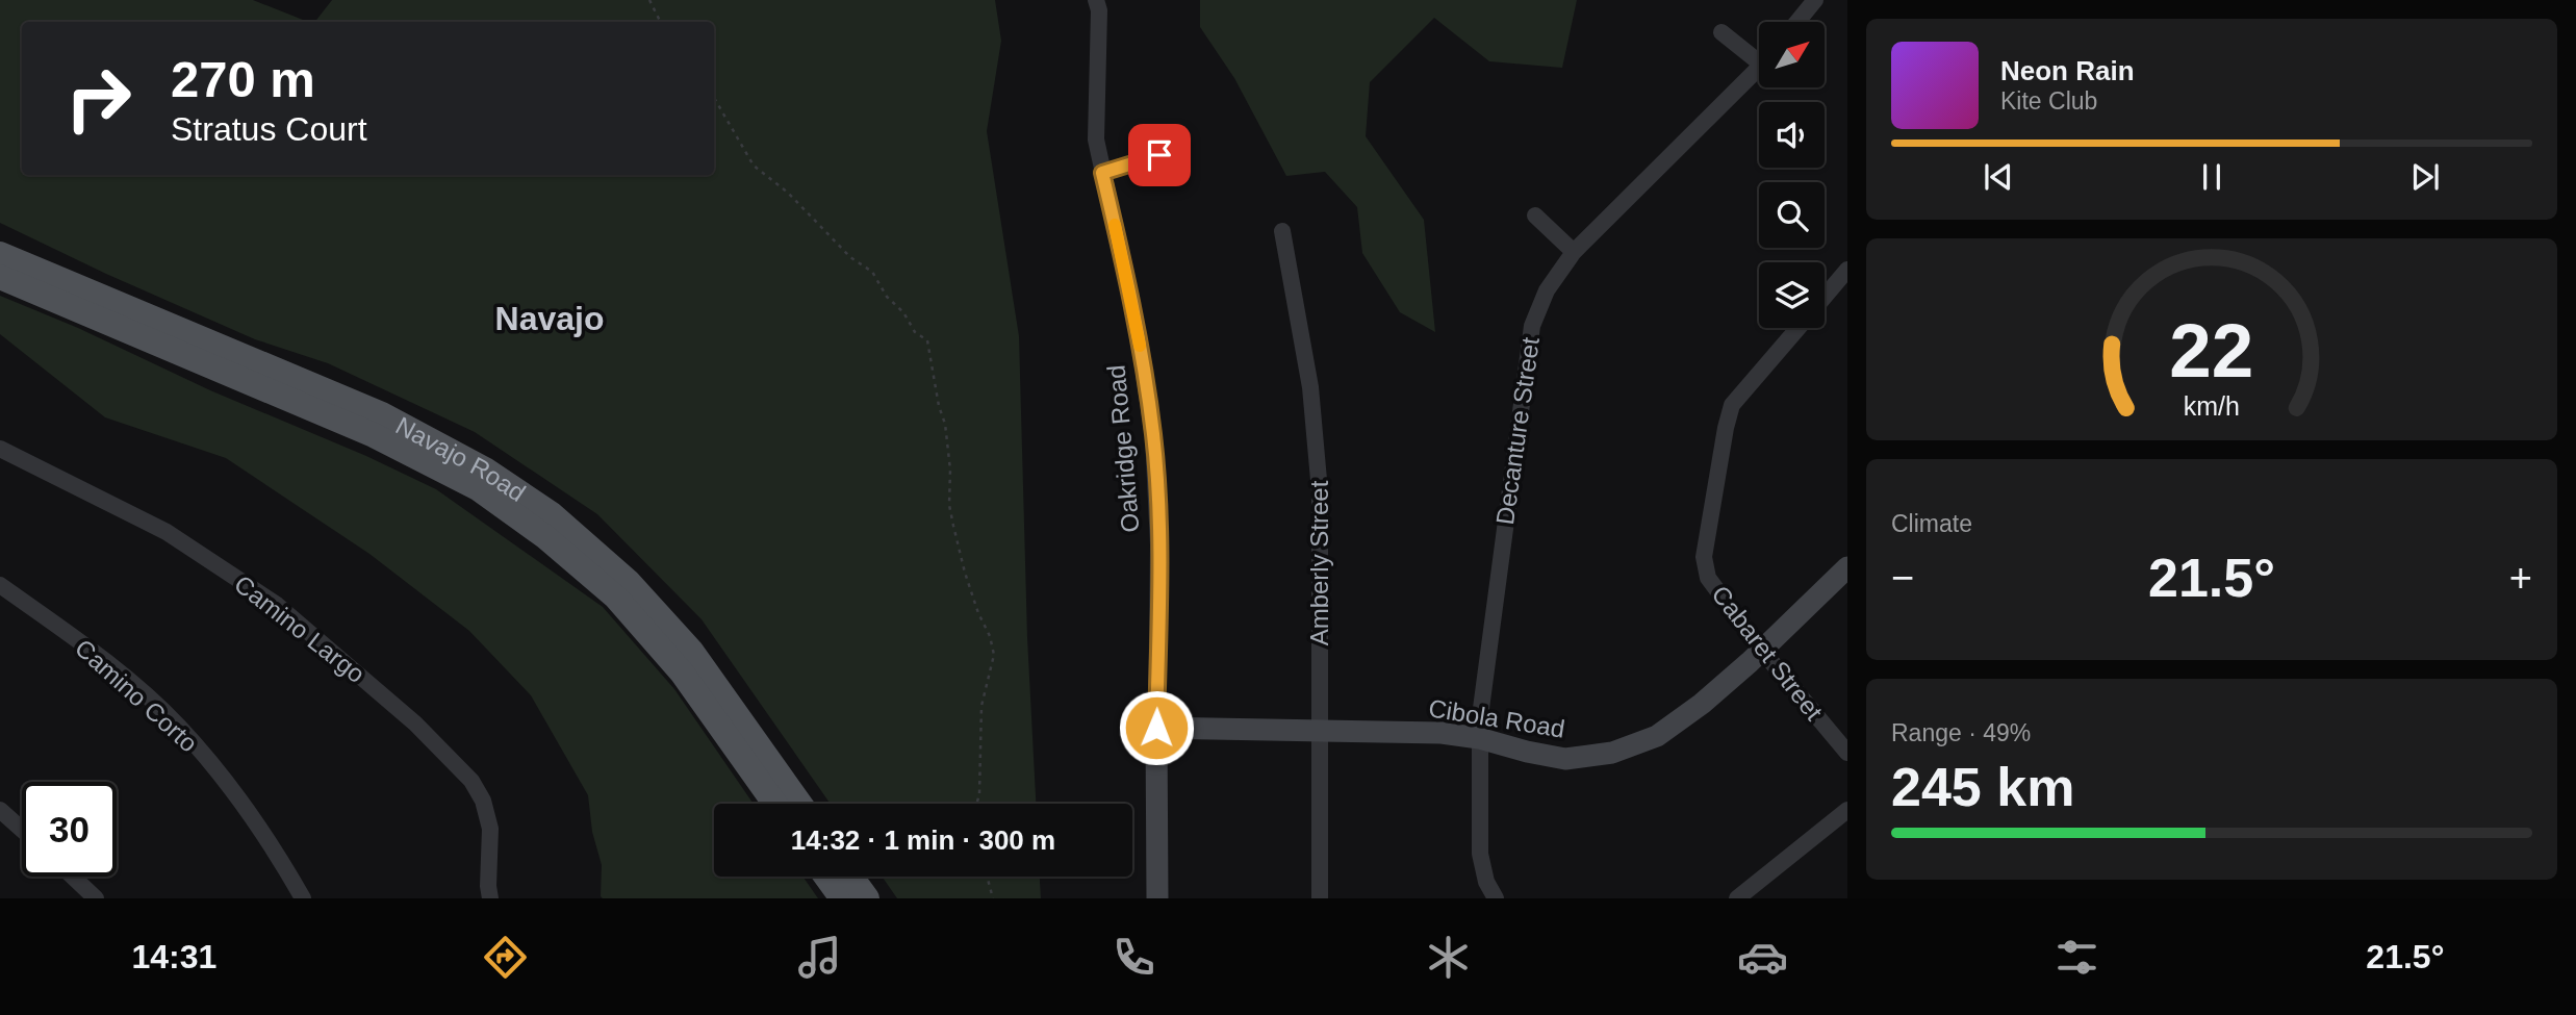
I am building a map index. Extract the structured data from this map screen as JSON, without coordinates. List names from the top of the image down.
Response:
{
  "streets": {
    "main road": ["Navajo Road"],
    "street": [
      "Decanture Street",
      "Oakridge Road",
      "Amberly Street",
      "Camino Largo",
      "Cabaret Street",
      "Camino Corto",
      "Cibola Road"
    ]
  },
  "crossings": [
    ["Decanture Street", "Cibola Road"],
    ["Oakridge Road", "Cibola Road"],
    ["Amberly Street", "Cibola Road"],
    ["Cabaret Street", "Cibola Road"]
  ],
  "districts": ["Navajo"],
  "north": "top right",
  "page": {
    "turn": ["270 m", "Stratus Court"],
    "song": ["Neon Rain", "Kite Club"],
    "tile": [
      "Climate",
      ["Range · 49%", "245 km"]
    ],
    "heat": ["−", "21.5°", "+"],
    "limit": "30",
    "trip": "14:32 · 1 min · 300 m",
    "tabs": ["14:31", "21.5°"],
    "gauge": ["22", "km/h"]
  }
}
